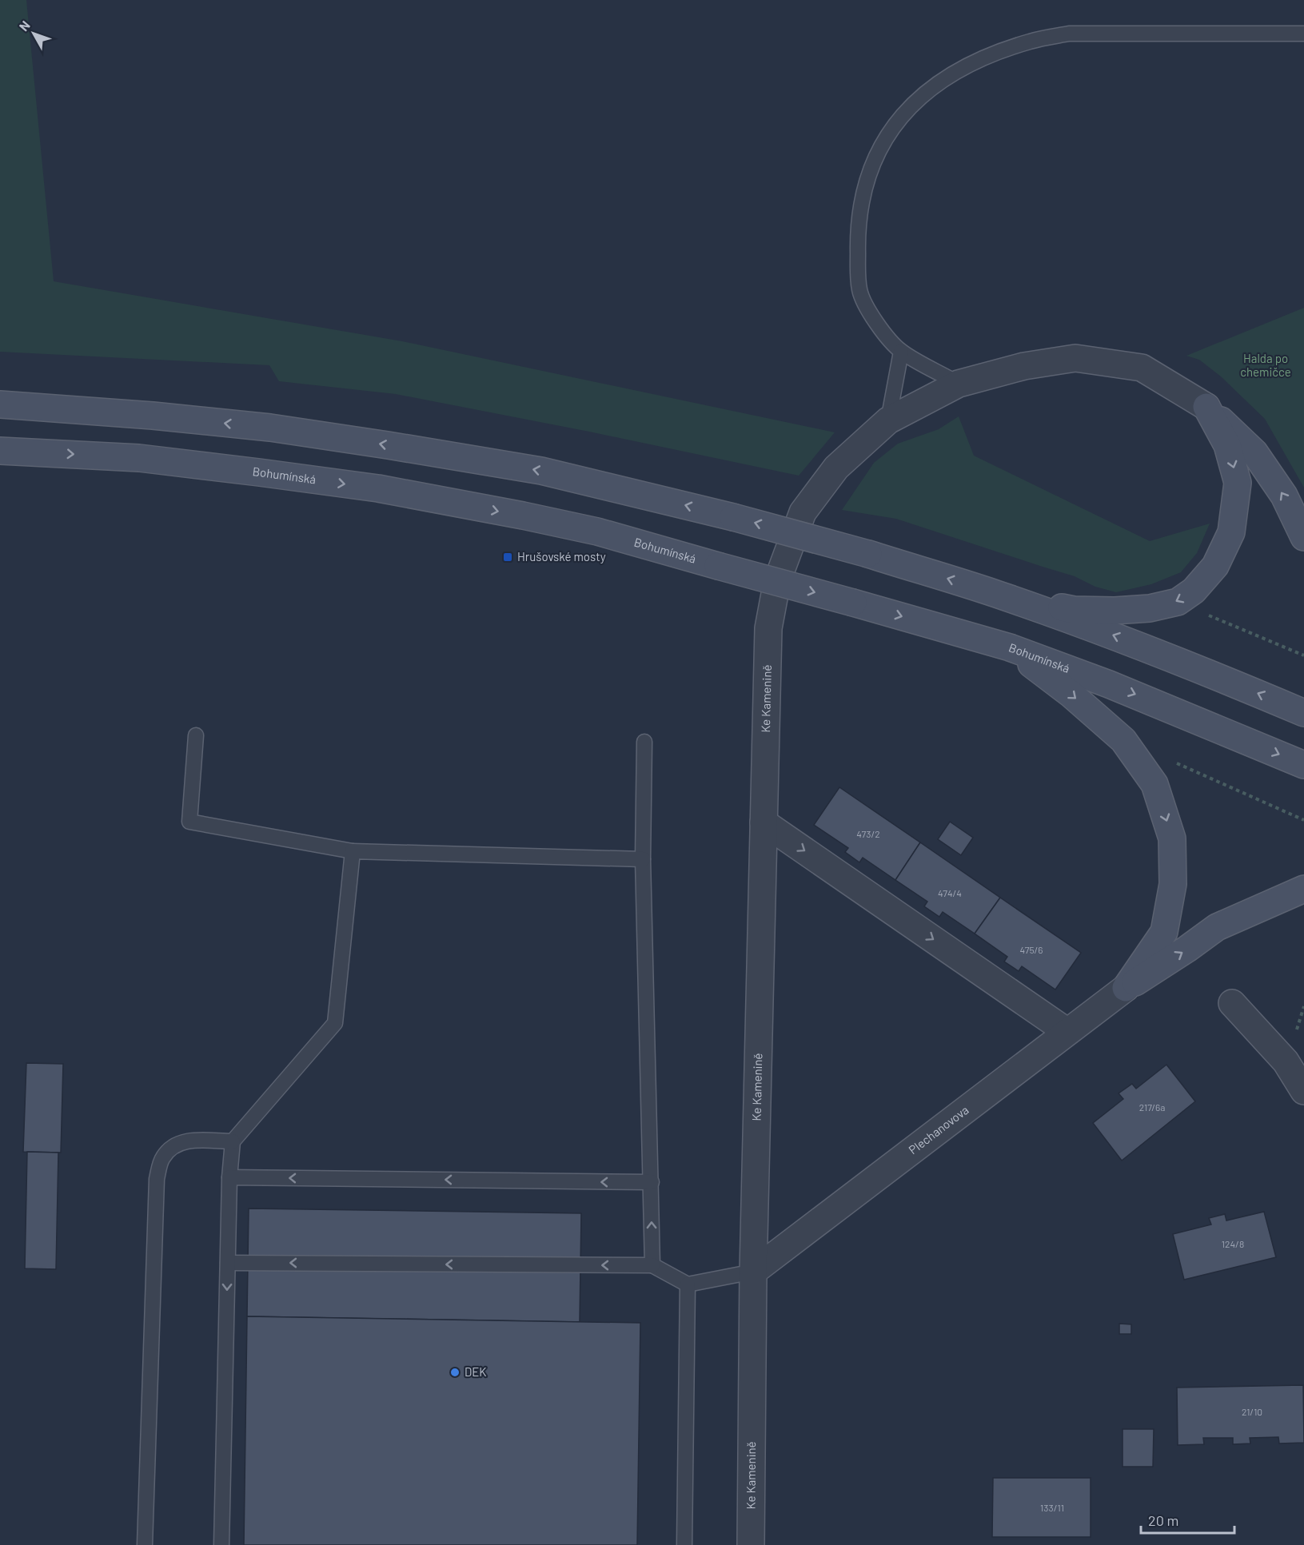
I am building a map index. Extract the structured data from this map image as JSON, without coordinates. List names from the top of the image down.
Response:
{
  "streets": {
    "main road": ["Bohumínská"],
    "street": ["Ke Kamenině", "Plechanovova"]
  },
  "crossings": [
    ["Ke Kamenině", "Plechanovova"]
  ],
  "parks": ["Halda po chemičce"],
  "places": {
    "transit": ["Hrušovské mosty"],
    "other": ["DEK"]
  },
  "house_numbers": [
    "473/2",
    "474/4",
    "475/6",
    "217/6a",
    "124/8",
    "21/10",
    "133/11"
  ],
  "scale_bar": "20 m",
  "north": "top left"
}
